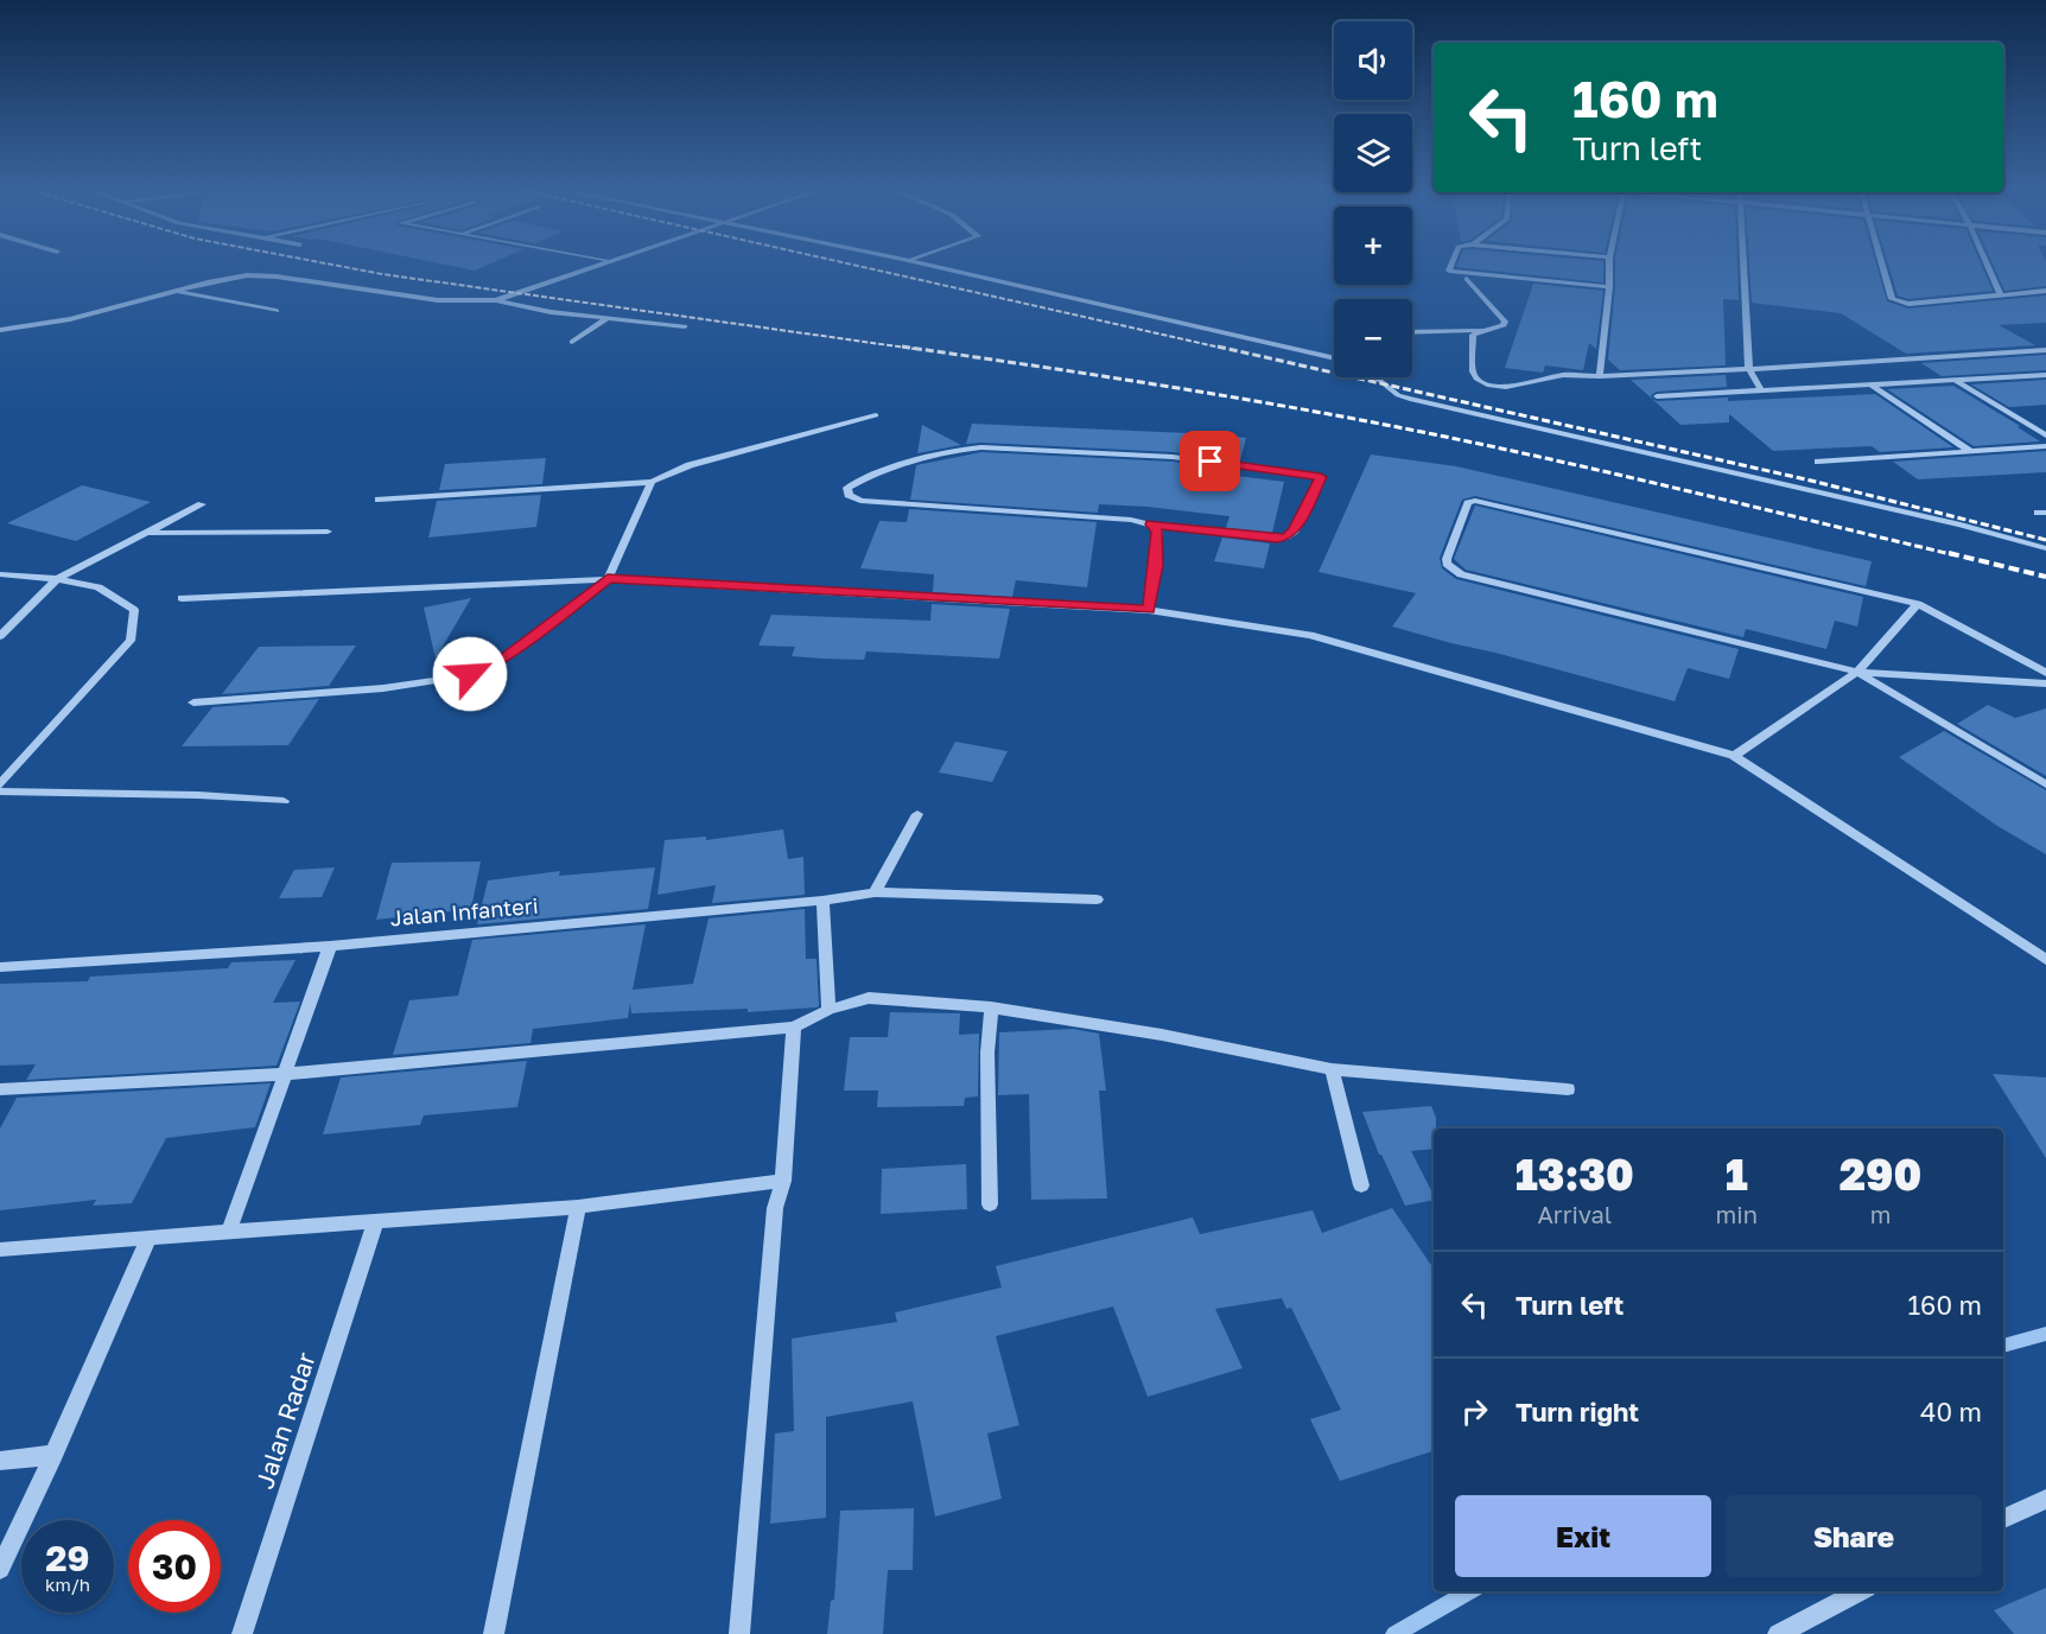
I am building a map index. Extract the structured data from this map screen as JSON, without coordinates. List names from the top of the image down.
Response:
{
  "streets": {
    "street": ["Jalan Infanteri", "Jalan Radar"]
  },
  "page": {
    "map_buttons": ["+", "−"],
    "turn": ["160 m", "Turn left"],
    "eta": [
      "13:30",
      "Arrival",
      "1",
      "min",
      "290",
      "m"
    ],
    "list": [
      {
        "name": "Turn left",
        "value": "160 m"
      },
      {
        "name": "Turn right",
        "value": "40 m"
      }
    ],
    "buttons": ["Exit", "Share"],
    "speed": "29 km/h",
    "limit": "30"
  }
}
